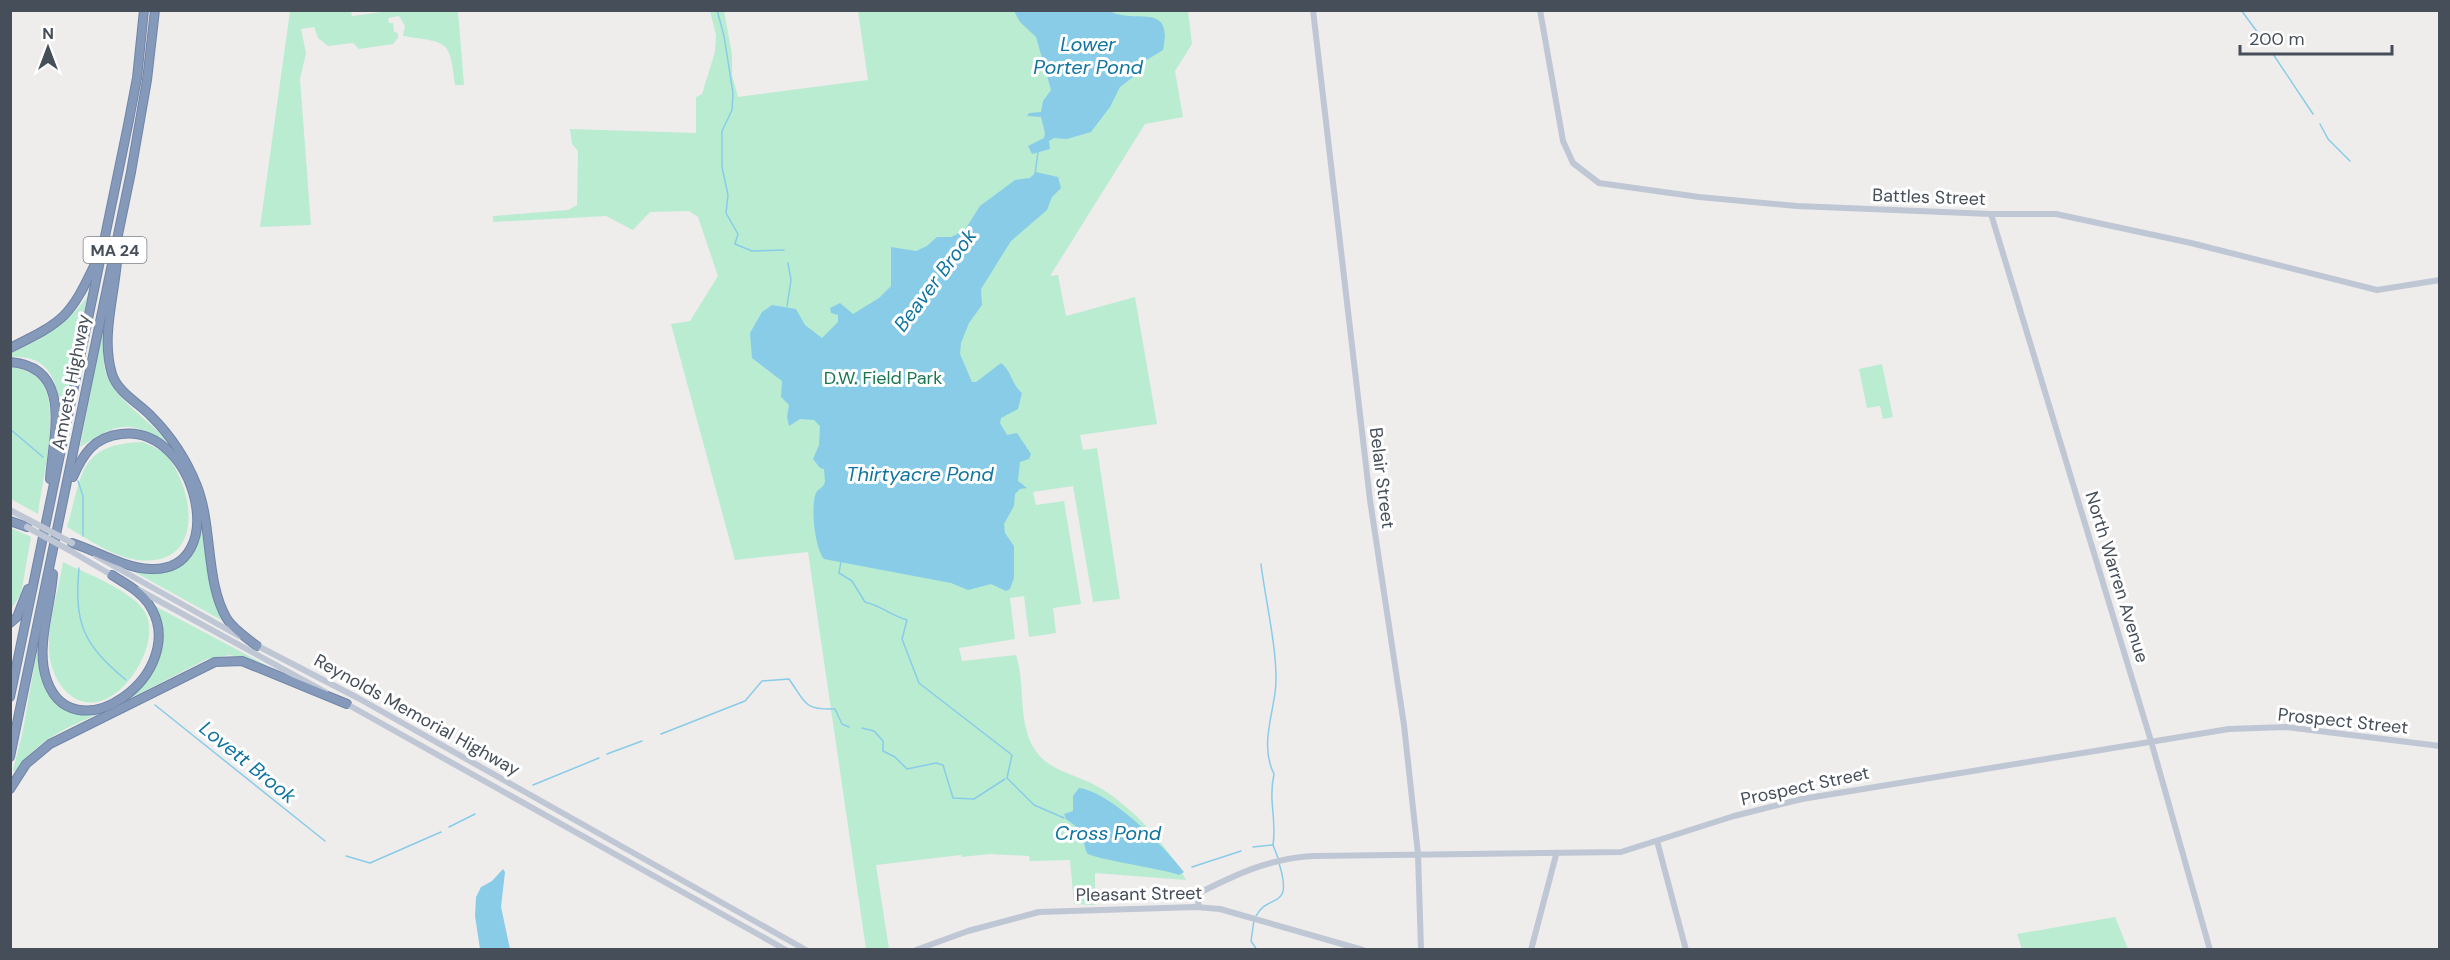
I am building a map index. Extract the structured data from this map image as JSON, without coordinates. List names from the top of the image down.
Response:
{
  "streets": {
    "highway": ["MA 24", "Amvets Highway"],
    "street": [
      "Battles Street",
      "Belair Street",
      "North Warren Avenue",
      "Reynolds Memorial Highway",
      "Prospect Street",
      "Pleasant Street"
    ]
  },
  "crossings": [
    ["Battles Street", "North Warren Avenue"],
    ["Belair Street", "Prospect Street"],
    ["North Warren Avenue", "Prospect Street"],
    ["Prospect Street", "Pleasant Street"]
  ],
  "water": [
    "Lower Porter Pond",
    "Beaver Brook",
    "Thirtyacre Pond",
    "Lovett Brook",
    "Cross Pond"
  ],
  "parks": ["D.W. Field Park"],
  "scale_bar": "200 m",
  "north": "top"
}
